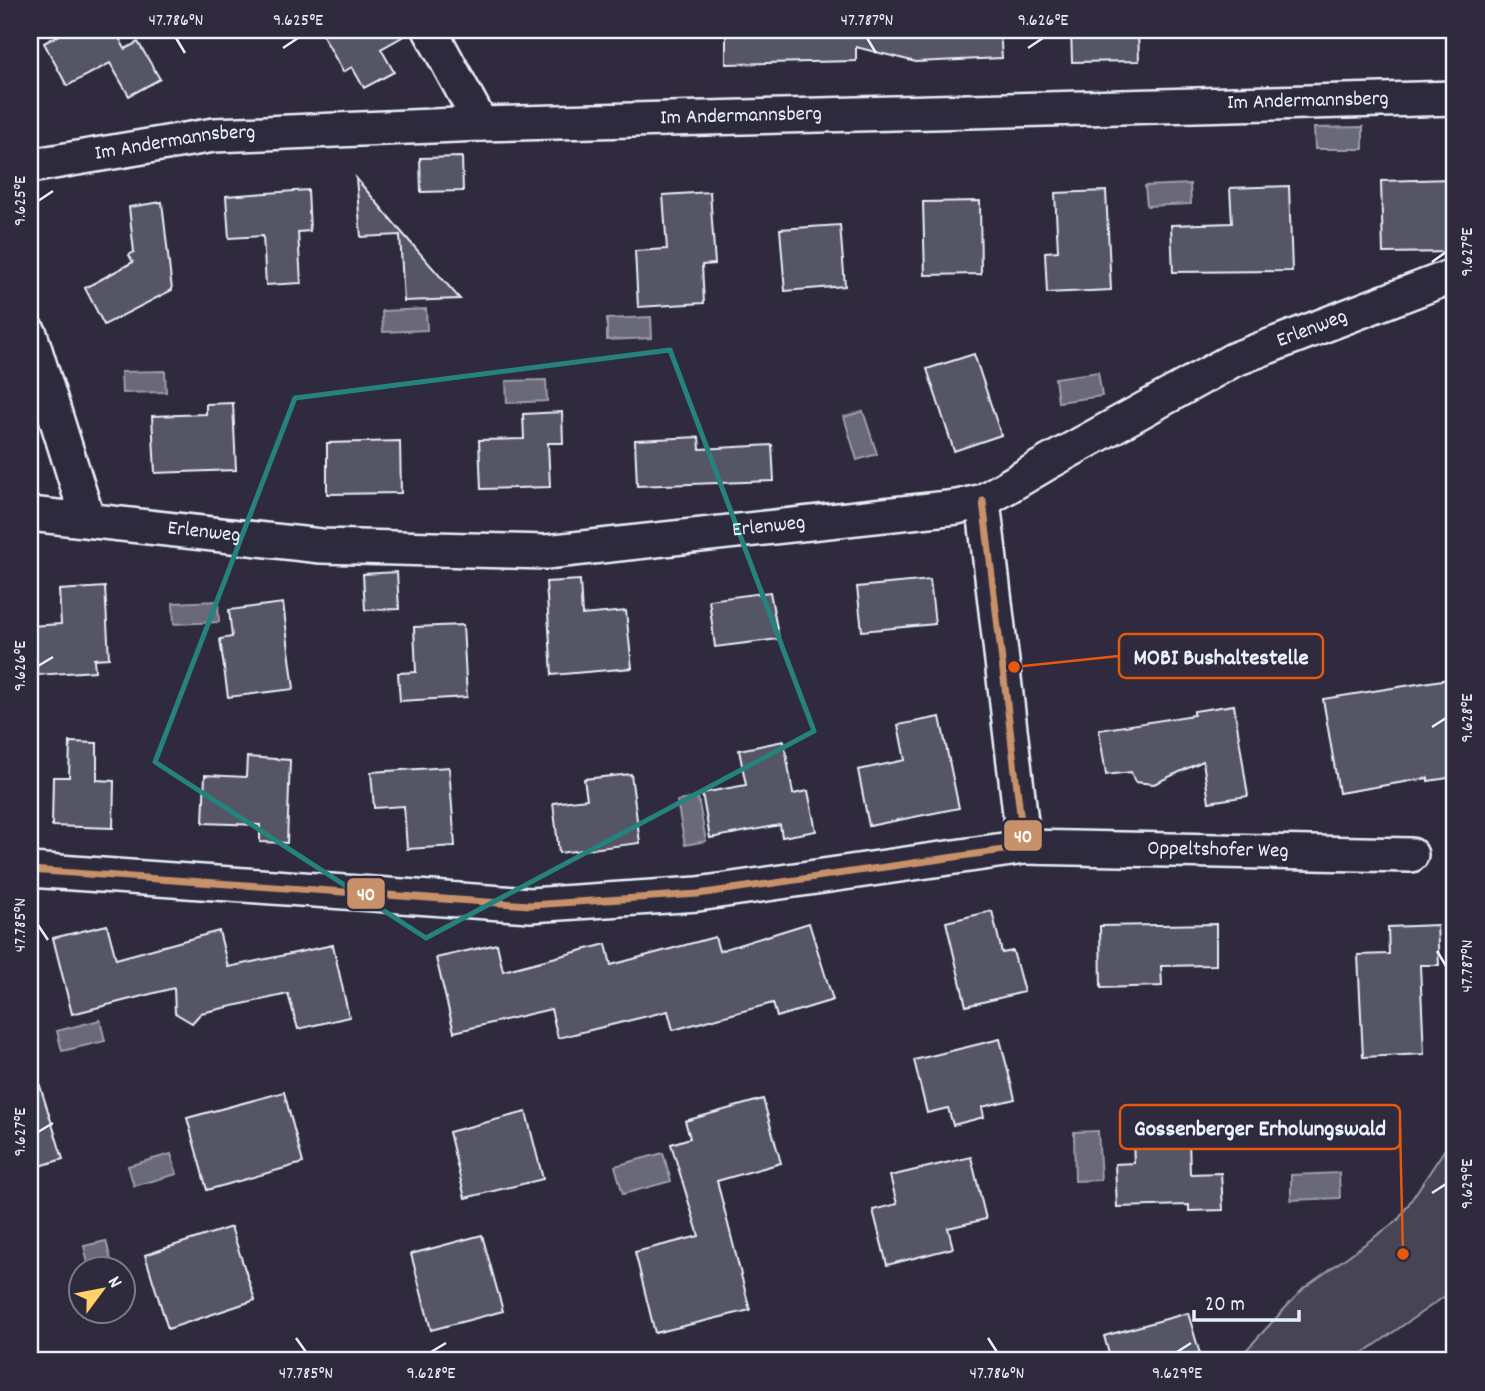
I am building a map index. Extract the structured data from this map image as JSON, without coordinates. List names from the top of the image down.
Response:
{
  "streets": {
    "street": ["Im Andermannsberg", "Erlenweg", "Oppeltshofer Weg"]
  },
  "places": ["MOBI Bushaltestelle", "Gossenberger Erholungswald"],
  "lines": ["transit line 40"],
  "scale_bar": "20 m",
  "north": "top right",
  "coordinates": [
    "47.786°N",
    "9.625°E",
    "47.787°N",
    "9.626°E",
    "9.627°E",
    "9.628°E",
    "47.785°N",
    "9.629°E"
  ]
}
